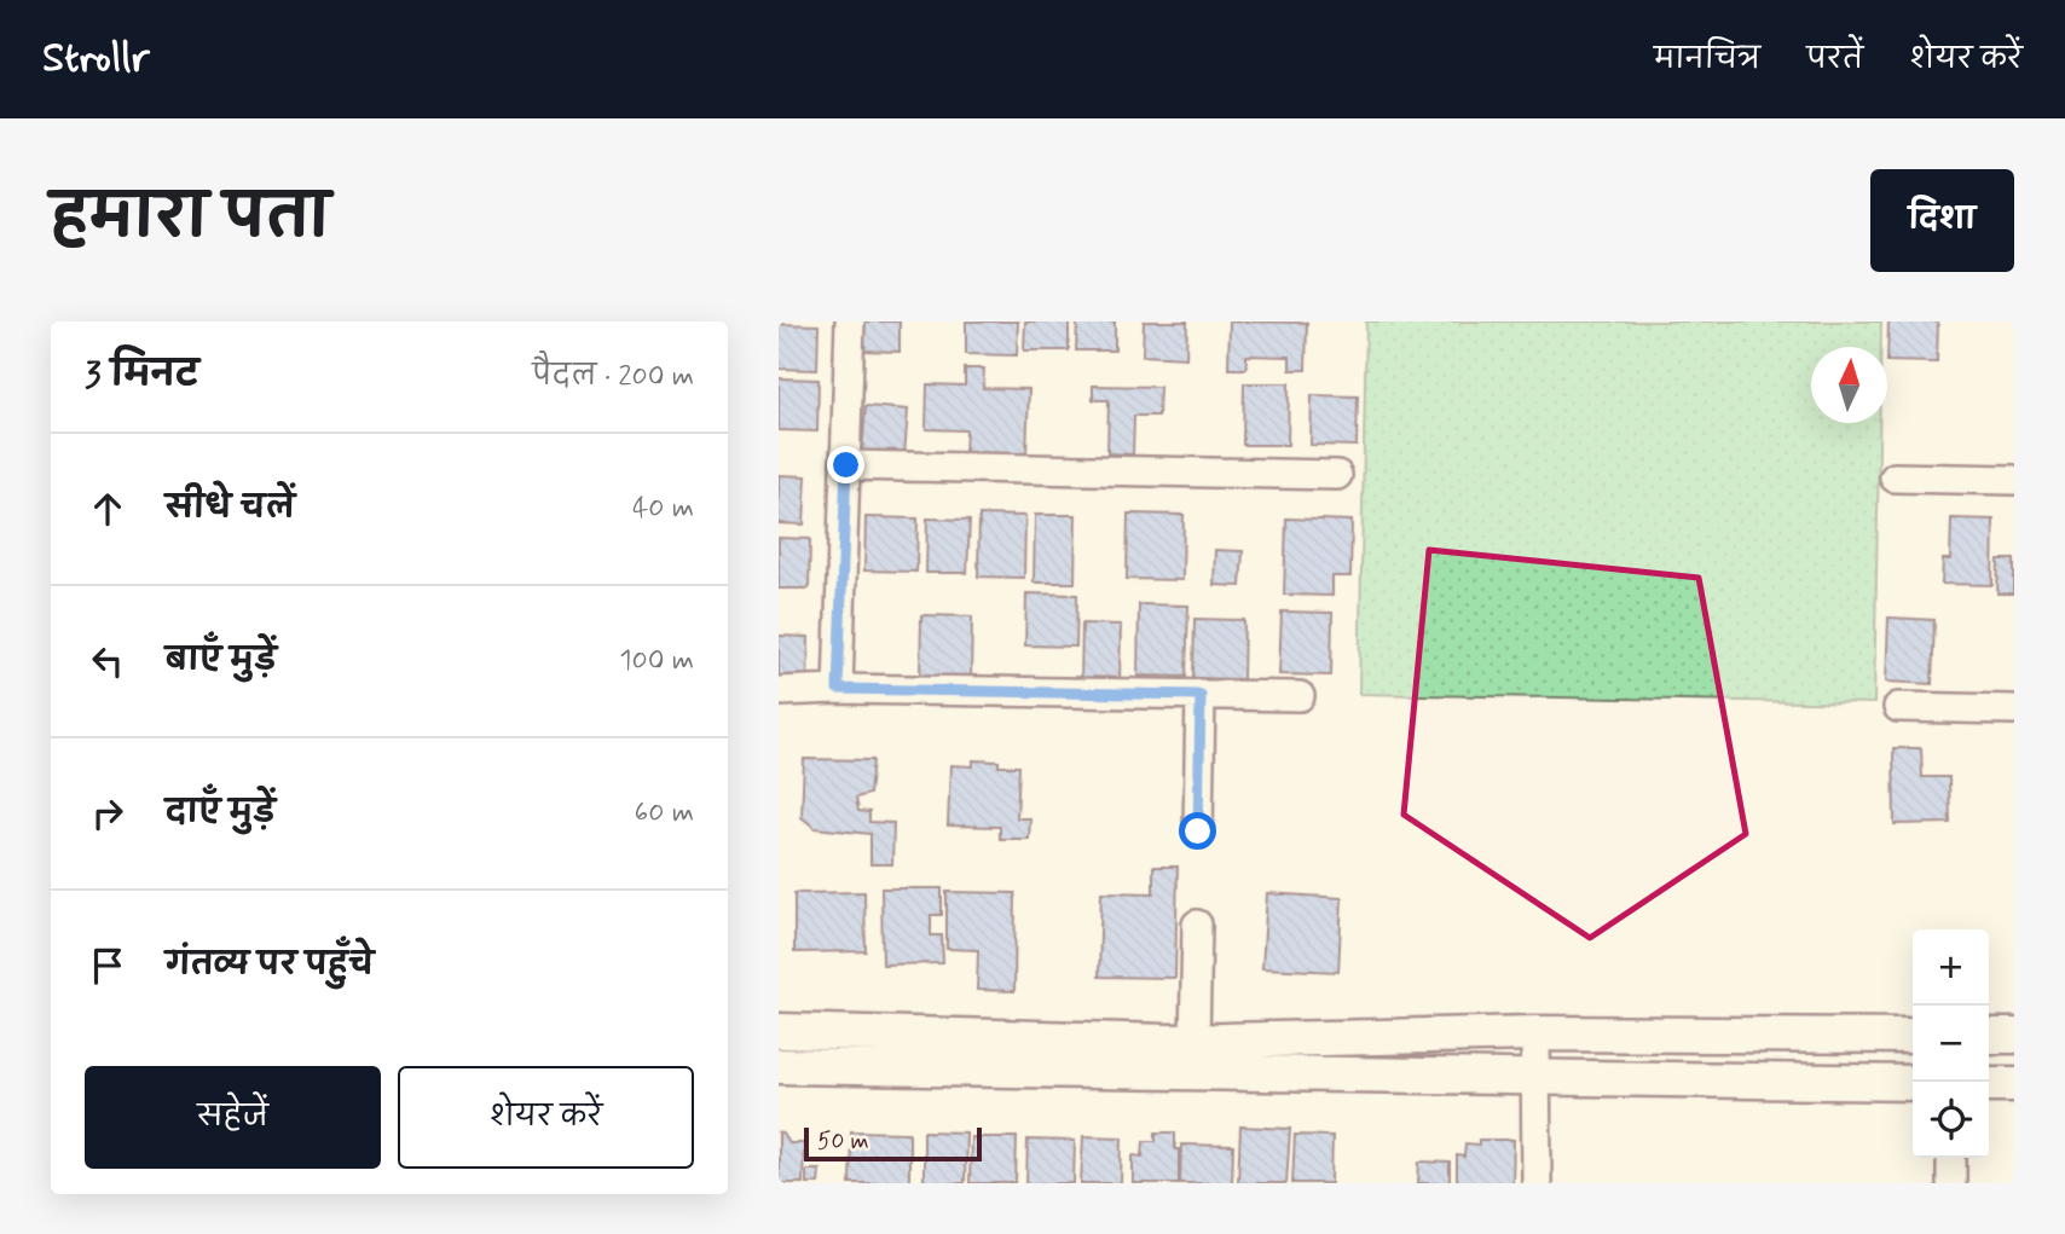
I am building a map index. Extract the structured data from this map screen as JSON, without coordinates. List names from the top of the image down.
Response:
{
  "scale_bar": "50 m",
  "north": "top",
  "page": {
    "header": "Strollr",
    "nav": ["मानचित्र", "परतें", "शेयर करें"],
    "title": "हमारा पता",
    "buttons": [
      "दिशा",
      ["सहेजें", "शेयर करें"]
    ],
    "heading": ["3 मिनट", "पैदल · 200 m"],
    "list": [
      ["सीधे चलें", "40 m"],
      ["बाएँ मुड़ें", "100 m"],
      ["दाएँ मुड़ें", "60 m"],
      "गंतव्य पर पहुँचे"
    ],
    "map_buttons": ["+", "−"],
    "scale": "50 m"
  }
}
